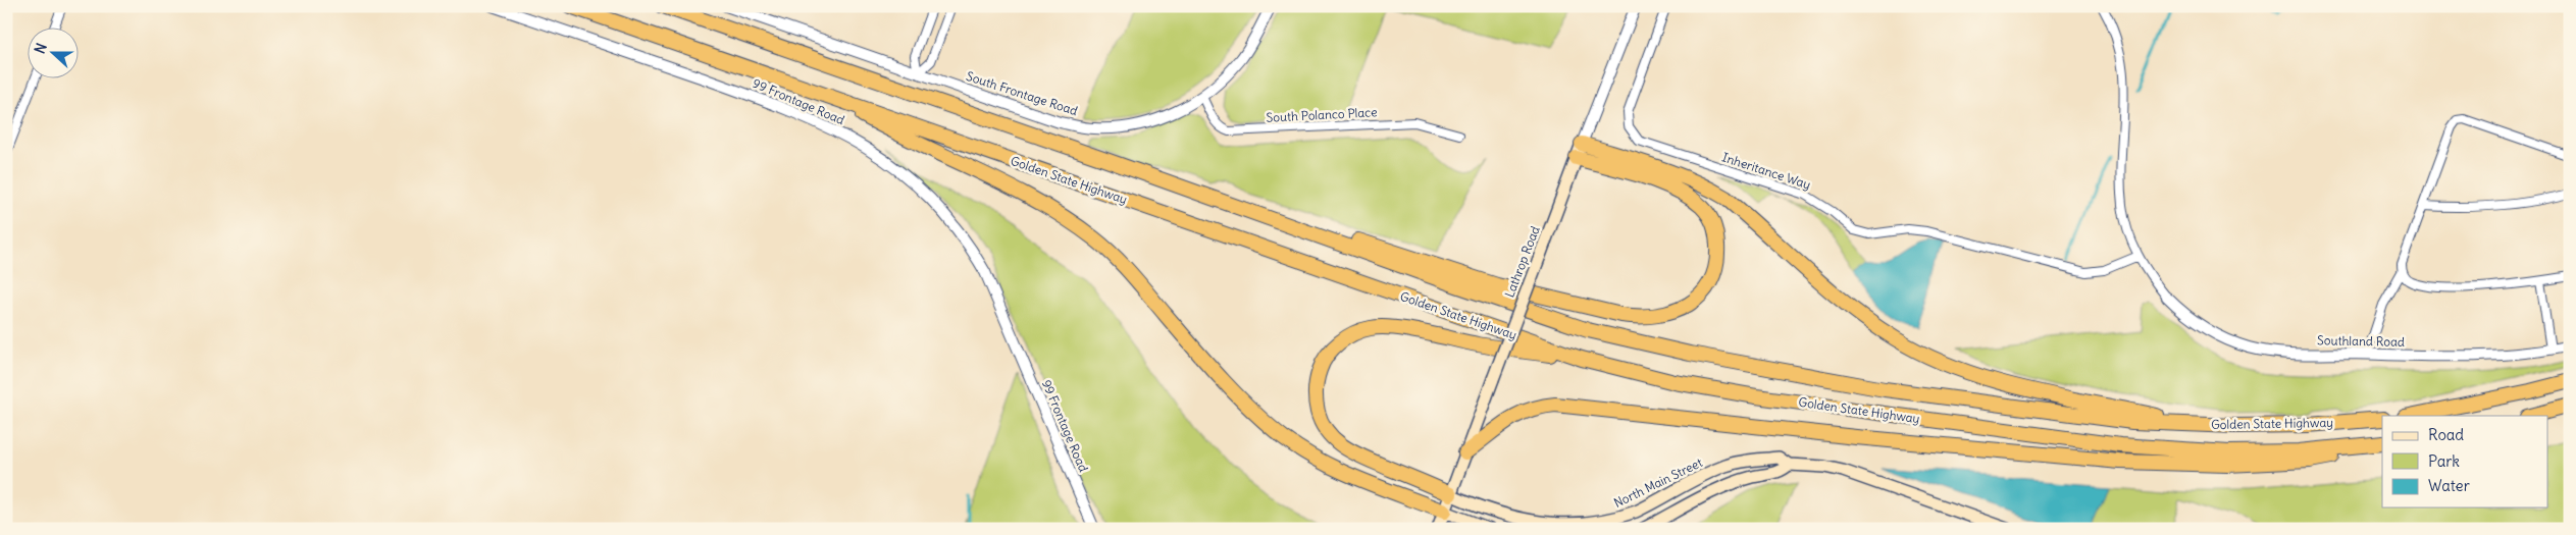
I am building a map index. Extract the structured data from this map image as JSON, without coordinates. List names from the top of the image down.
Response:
{
  "streets": {
    "highway": ["Golden State Highway"],
    "main road": ["Lathrop Road", "North Main Street"],
    "street": [
      "South Frontage Road",
      "99 Frontage Road",
      "South Polanco Place",
      "Inheritance Way",
      "Southland Road"
    ]
  },
  "crossings": [
    ["South Frontage Road", "South Polanco Place"],
    ["Lathrop Road", "North Main Street"]
  ],
  "legend": ["Road", "Park", "Water"],
  "north": "left"
}
